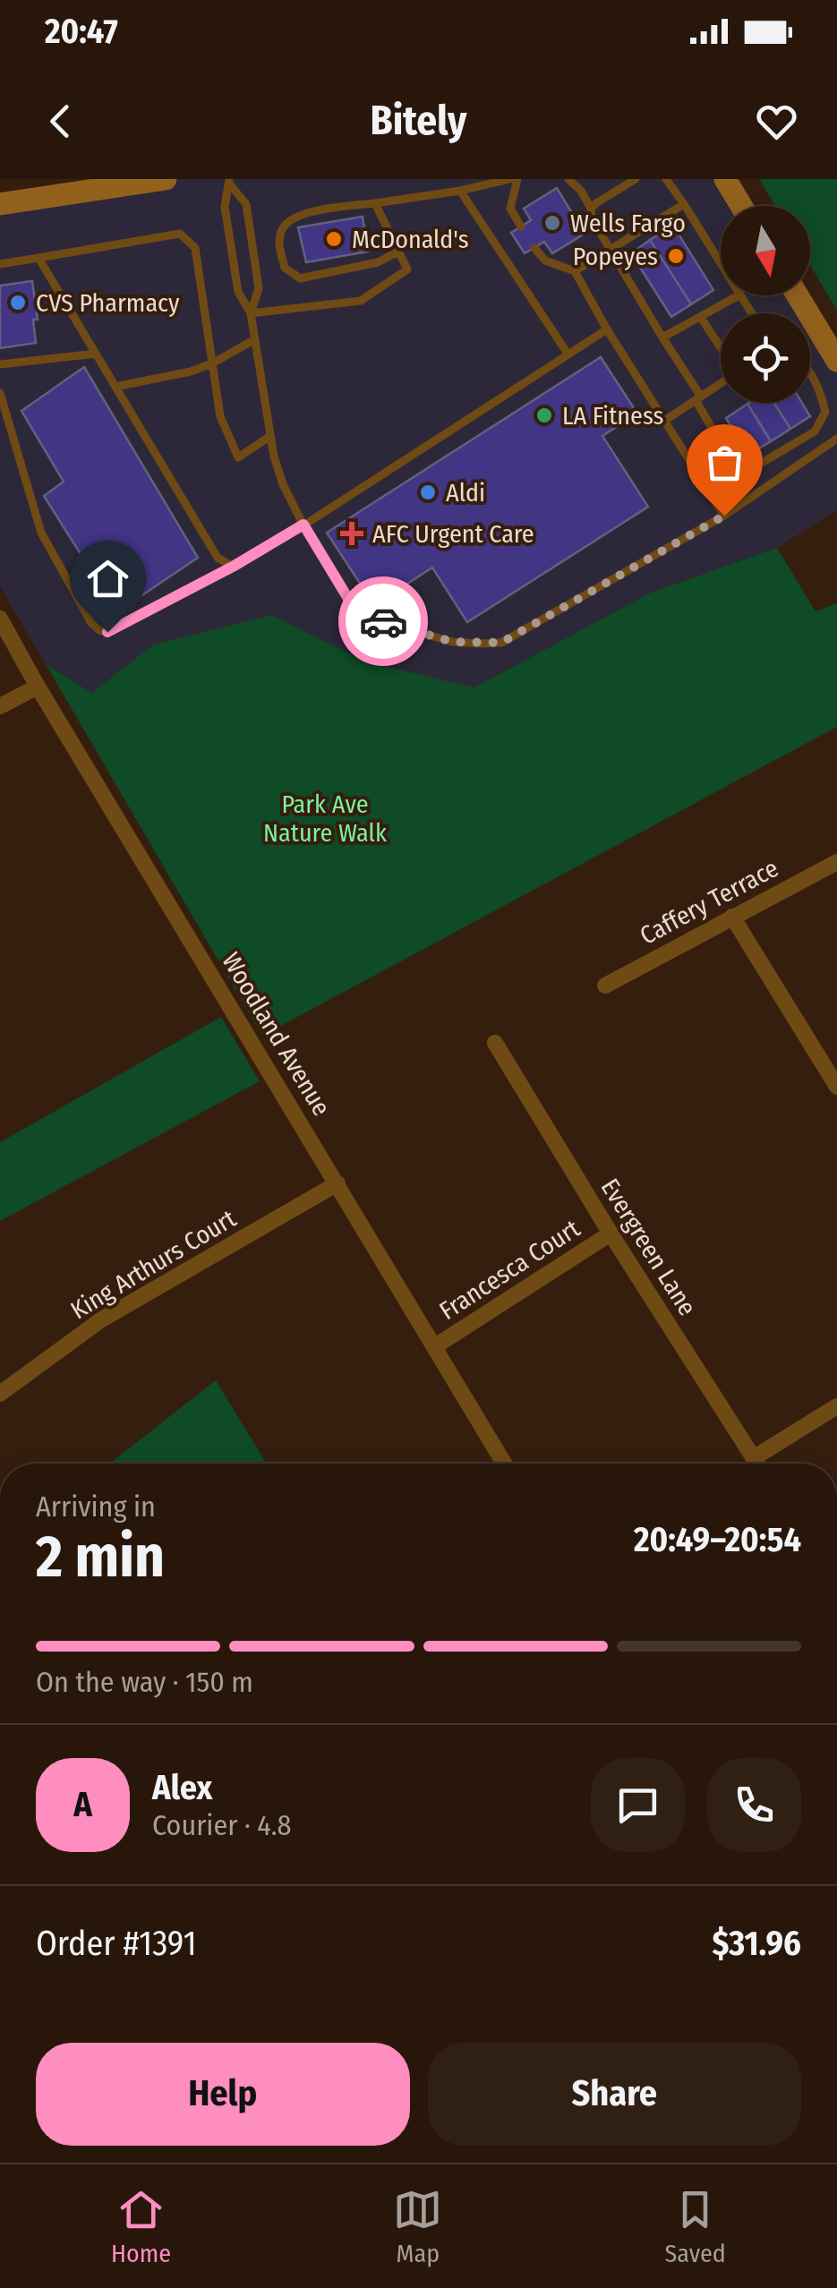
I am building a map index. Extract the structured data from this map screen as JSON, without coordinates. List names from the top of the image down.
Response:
{
  "streets": {
    "street": [
      "Caffery Terrace",
      "Woodland Avenue",
      "Evergreen Lane",
      "King Arthurs Court",
      "Francesca Court"
    ]
  },
  "crossings": [
    ["Woodland Avenue", "King Arthurs Court"],
    ["Woodland Avenue", "Francesca Court"],
    ["Evergreen Lane", "Francesca Court"]
  ],
  "parks": ["Park Ave Nature Walk"],
  "places": {
    "other": [
      "Wells Fargo",
      "McDonald's",
      "Popeyes",
      "CVS Pharmacy",
      "LA Fitness",
      "Aldi"
    ],
    "health": ["AFC Urgent Care"]
  },
  "north": "bottom",
  "page": {
    "status": "20:47",
    "header": "Bitely",
    "heading": ["2 min", "Arriving in", "20:49–20:54"],
    "panel": [
      "Alex",
      "Courier · 4.8",
      "Order #1391",
      "$31.96"
    ],
    "bar": "On the way · 150 m",
    "round": "A",
    "buttons": ["Help", "Share"],
    "tabs": ["Home", "Map", "Saved"]
  }
}
